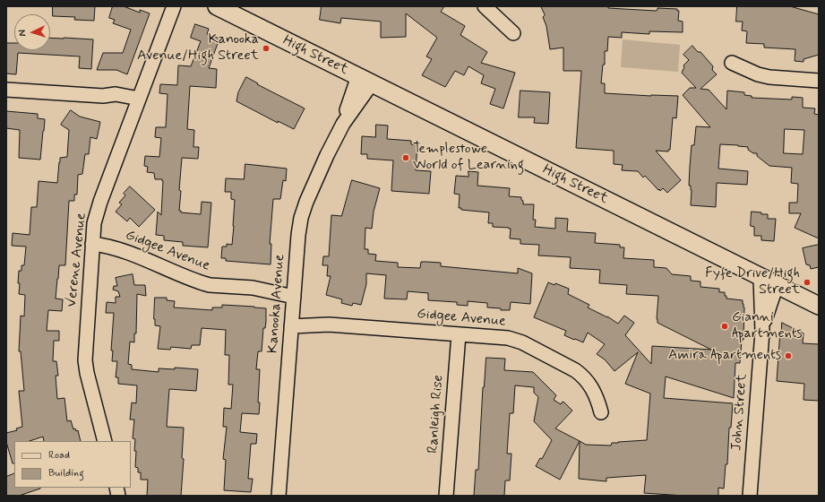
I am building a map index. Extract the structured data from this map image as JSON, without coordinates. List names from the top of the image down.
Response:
{
  "streets": {
    "main road": ["High Street"],
    "street": [
      "Gidgee Avenue",
      "Verene Avenue",
      "Kanooka Avenue",
      "John Street",
      "Ranleigh Rise"
    ]
  },
  "crossings": [
    ["High Street", "Kanooka Avenue"],
    ["High Street", "John Street"],
    ["Gidgee Avenue", "Verene Avenue"],
    ["Gidgee Avenue", "Kanooka Avenue"],
    ["Gidgee Avenue", "Ranleigh Rise"]
  ],
  "places": [
    "Kanooka Avenue/High Street",
    "Templestowe World of Learning",
    "Fyfe Drive/High Street",
    "Gianni Apartments",
    "Amira Apartments"
  ],
  "legend": ["Road", "Building"],
  "north": "left"
}
